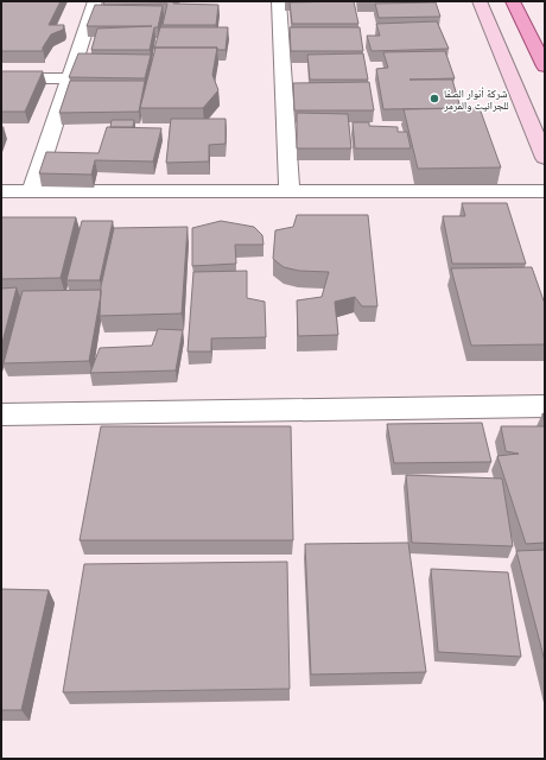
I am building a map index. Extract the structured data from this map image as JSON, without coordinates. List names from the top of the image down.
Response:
{
  "places": ["شركة أنوار الصفا للجرانيت والمرمر"]
}
